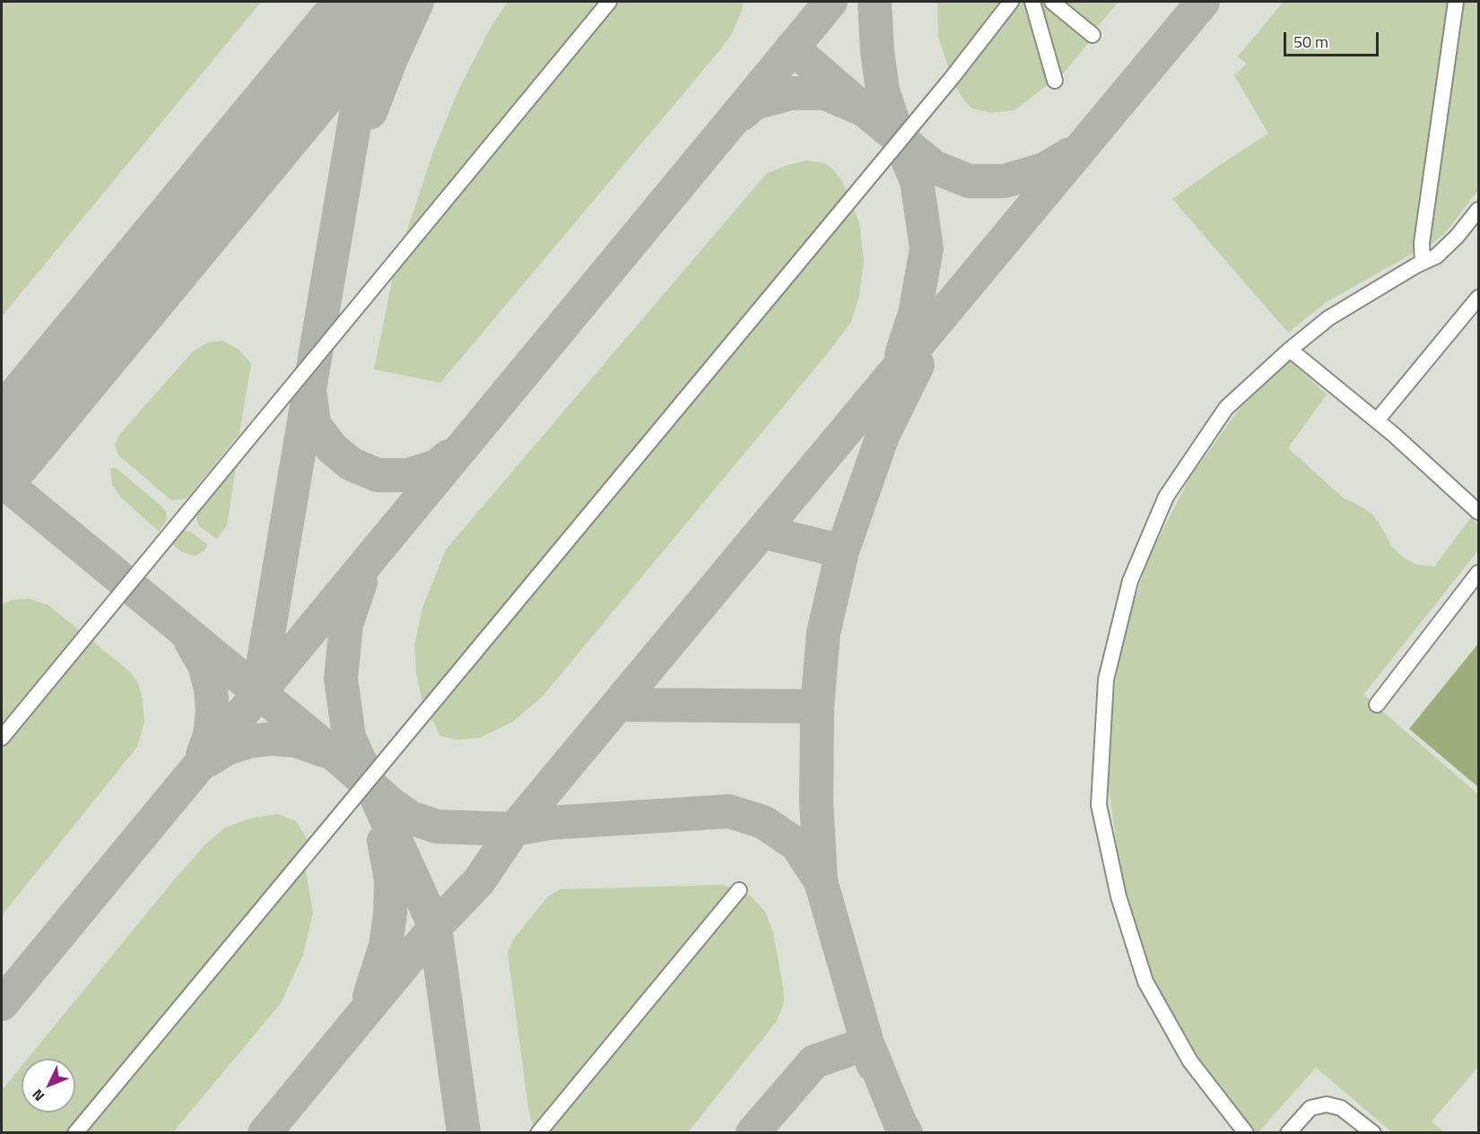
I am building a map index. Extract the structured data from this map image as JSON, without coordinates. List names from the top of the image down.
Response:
{
  "scale_bar": "50 m",
  "north": "bottom left"
}
